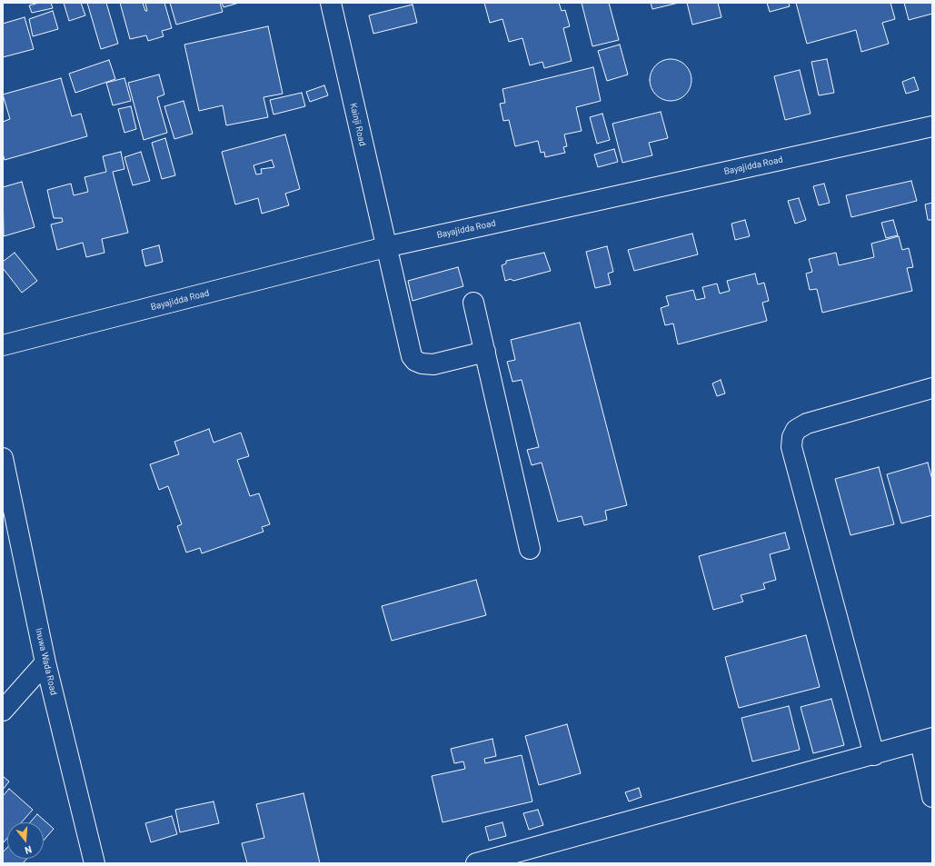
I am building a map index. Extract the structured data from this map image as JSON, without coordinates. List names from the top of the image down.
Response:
{
  "streets": {
    "street": ["Kainji Road", "Bayajidda Road", "Inuwa Wada Road"]
  },
  "crossings": [
    ["Kainji Road", "Bayajidda Road"]
  ],
  "north": "bottom"
}
